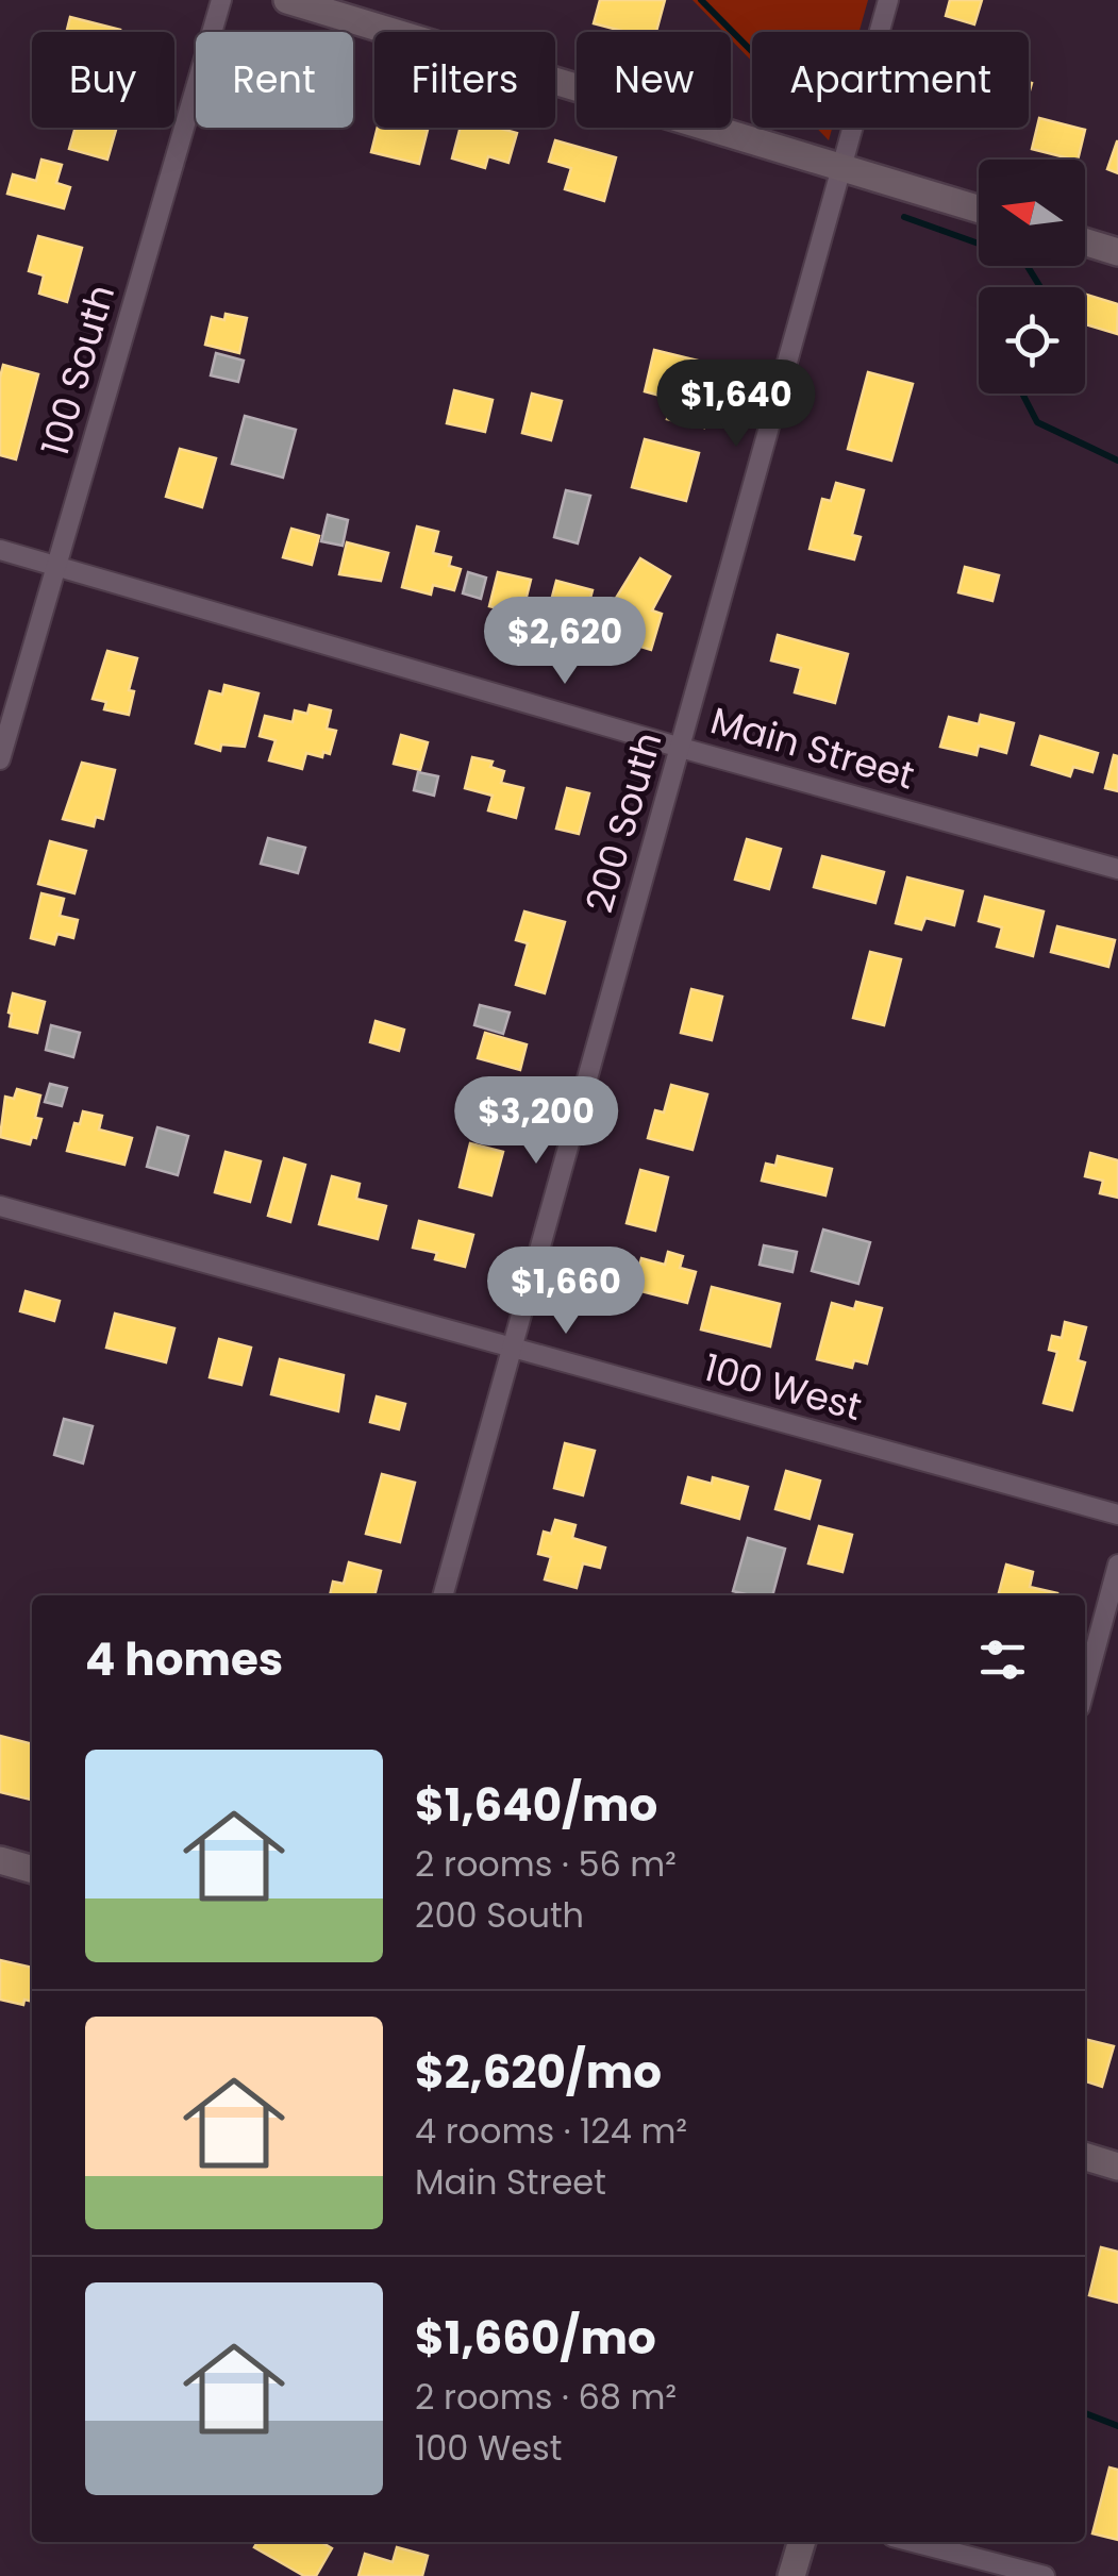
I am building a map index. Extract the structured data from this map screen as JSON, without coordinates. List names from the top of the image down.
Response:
{
  "streets": {
    "street": [
      "100 South",
      "Main Street",
      "200 South",
      "100 West"
    ]
  },
  "crossings": [
    ["100 South", "Main Street"],
    ["Main Street", "200 South"],
    ["200 South", "100 West"]
  ],
  "north": "left",
  "page": {
    "chip": [
      "Buy",
      "Rent",
      "Filters",
      "New",
      "Apartment"
    ],
    "price": [
      "$1,640",
      "$2,620",
      "$3,200",
      "$1,660"
    ],
    "heading": "4 homes",
    "list": [
      {
        "name": "$1,640/mo",
        "note": "2 rooms · 56 m² · 200 South"
      },
      {
        "name": "$2,620/mo",
        "note": "4 rooms · 124 m² · Main Street"
      },
      {
        "name": "$1,660/mo",
        "note": "2 rooms · 68 m² · 100 West"
      }
    ]
  }
}
